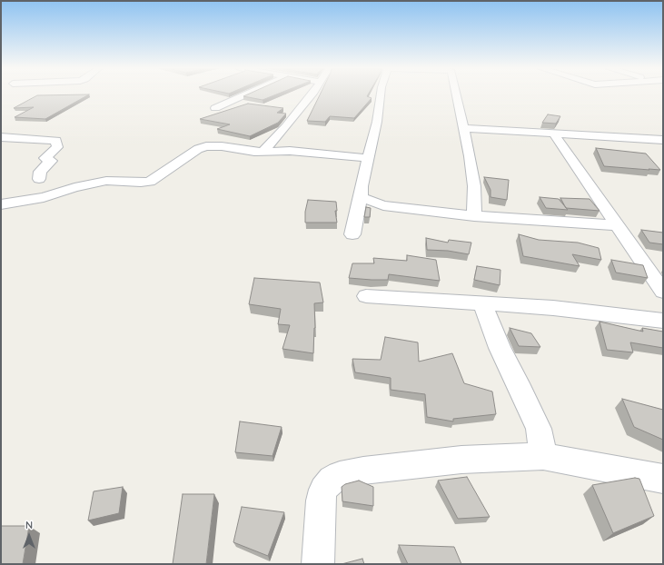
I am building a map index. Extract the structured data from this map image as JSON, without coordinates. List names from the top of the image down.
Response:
{
  "north": "top"
}
